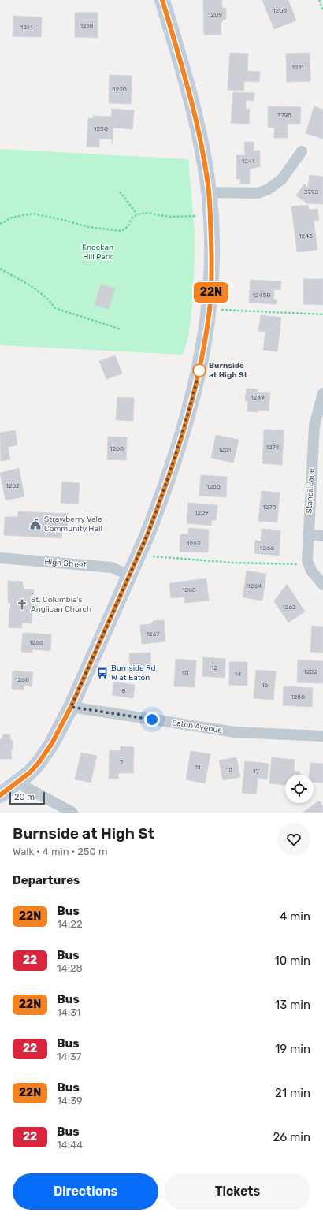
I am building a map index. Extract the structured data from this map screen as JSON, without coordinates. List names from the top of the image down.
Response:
{
  "streets": {
    "street": ["Stancil Lane", "High Street", "Eaton Avenue"]
  },
  "parks": ["Knockan Hill Park"],
  "places": {
    "other": ["Burnside at High St"],
    "public building": ["Strawberry Vale Community Hall"],
    "church": ["St. Columbia's Anglican Church"],
    "bus stop": ["Burnside Rd W at Eaton"]
  },
  "lines": ["bus line 22N"],
  "house_numbers": [
    "1205",
    "1209",
    "1218",
    "1214",
    "1211",
    "1220",
    "3795",
    "1230",
    "1241",
    "3798",
    "1243",
    "1245B",
    "1249",
    "1274",
    "1260",
    "1251",
    "1262",
    "1255",
    "1270",
    "1259",
    "1263",
    "1266",
    "1264",
    "1265",
    "1262",
    "1267",
    "1266",
    "12",
    "1252",
    "10",
    "14",
    "1268",
    "16",
    "8",
    "1250",
    "7",
    "11",
    "15",
    "17"
  ],
  "scale_bar": "20 m",
  "page": {
    "on_map": "22N",
    "scale": "20 m",
    "heading": [
      ["Burnside at High St", "Walk · 4 min · 250 m"],
      "Departures"
    ],
    "list": [
      {
        "mark": "22N",
        "name": "Bus",
        "note": "14:22",
        "value": "4 min"
      },
      {
        "mark": "22",
        "name": "Bus",
        "note": "14:28",
        "value": "10 min"
      },
      {
        "mark": "22N",
        "name": "Bus",
        "note": "14:31",
        "value": "13 min"
      },
      {
        "mark": "22",
        "name": "Bus",
        "note": "14:37",
        "value": "19 min"
      },
      {
        "mark": "22N",
        "name": "Bus",
        "note": "14:39",
        "value": "21 min"
      },
      {
        "mark": "22",
        "name": "Bus",
        "note": "14:44",
        "value": "26 min"
      }
    ],
    "buttons": ["Directions", "Tickets"]
  }
}
